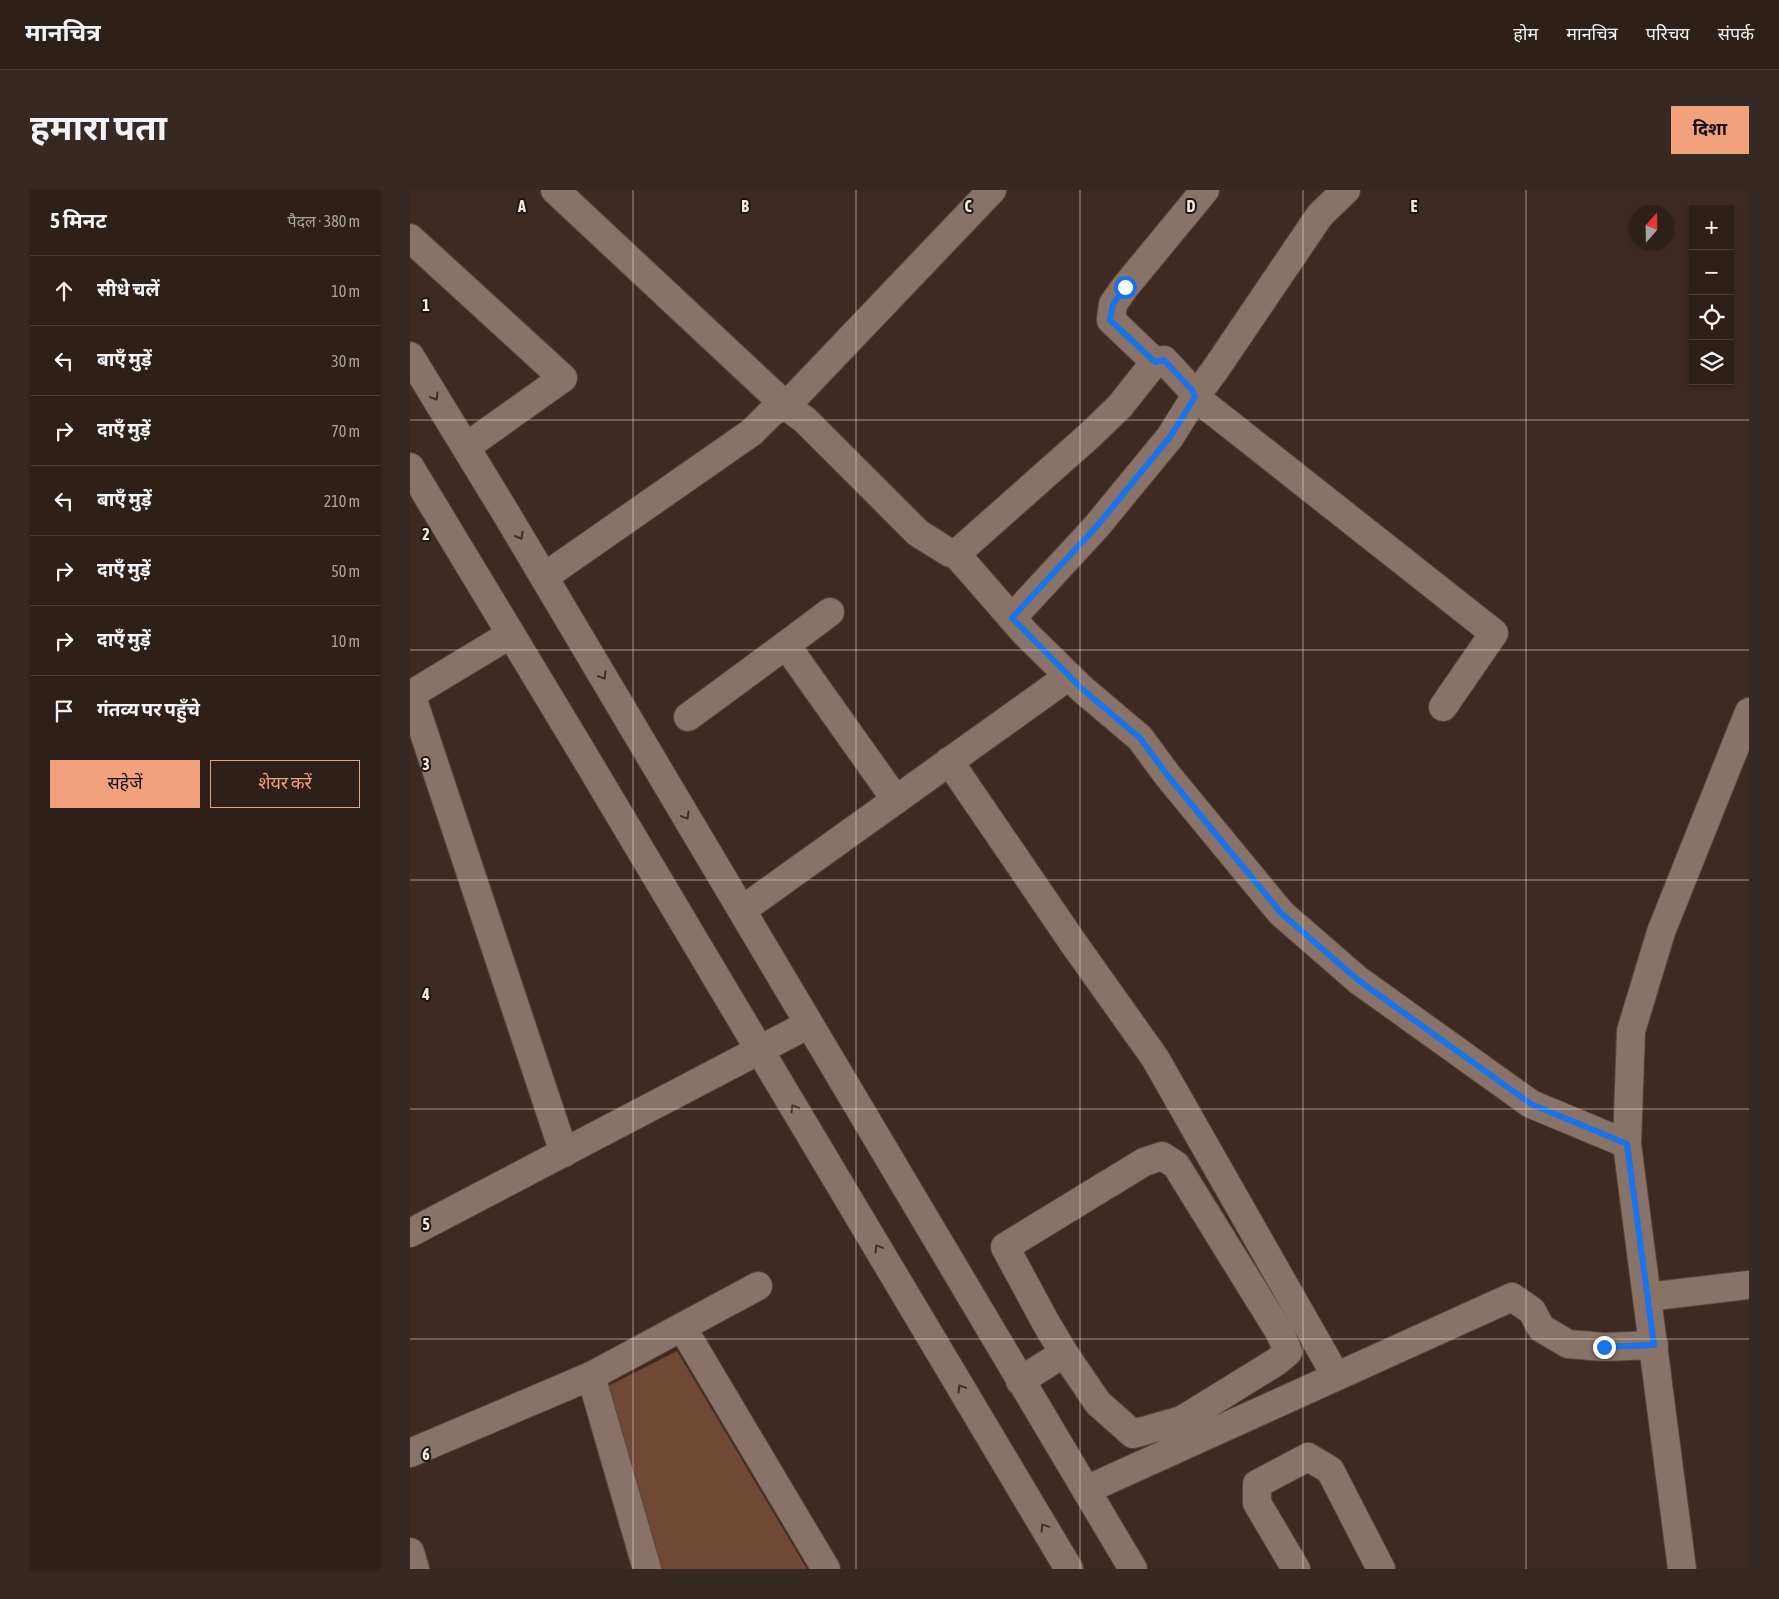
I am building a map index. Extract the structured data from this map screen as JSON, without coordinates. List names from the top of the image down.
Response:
{
  "north": "top",
  "page": {
    "header": "मानचित्र",
    "nav": [
      "होम",
      "मानचित्र",
      "परिचय",
      "संपर्क"
    ],
    "buttons": [
      "दिशा",
      ["सहेजें", "शेयर करें"]
    ],
    "title": "हमारा पता",
    "heading": ["5 मिनट", "पैदल · 380 m"],
    "map_buttons": ["+", "−"],
    "list": [
      ["सीधे चलें", "10 m"],
      ["बाएँ मुड़ें", "30 m"],
      ["दाएँ मुड़ें", "70 m"],
      ["बाएँ मुड़ें", "210 m"],
      ["दाएँ मुड़ें", "50 m"],
      ["दाएँ मुड़ें", "10 m"],
      "गंतव्य पर पहुँचे"
    ]
  },
  "grid": {
    "columns": [
      "A",
      "B",
      "C",
      "D",
      "E"
    ],
    "rows": [
      "1",
      "2",
      "3",
      "4",
      "5",
      "6"
    ]
  }
}
